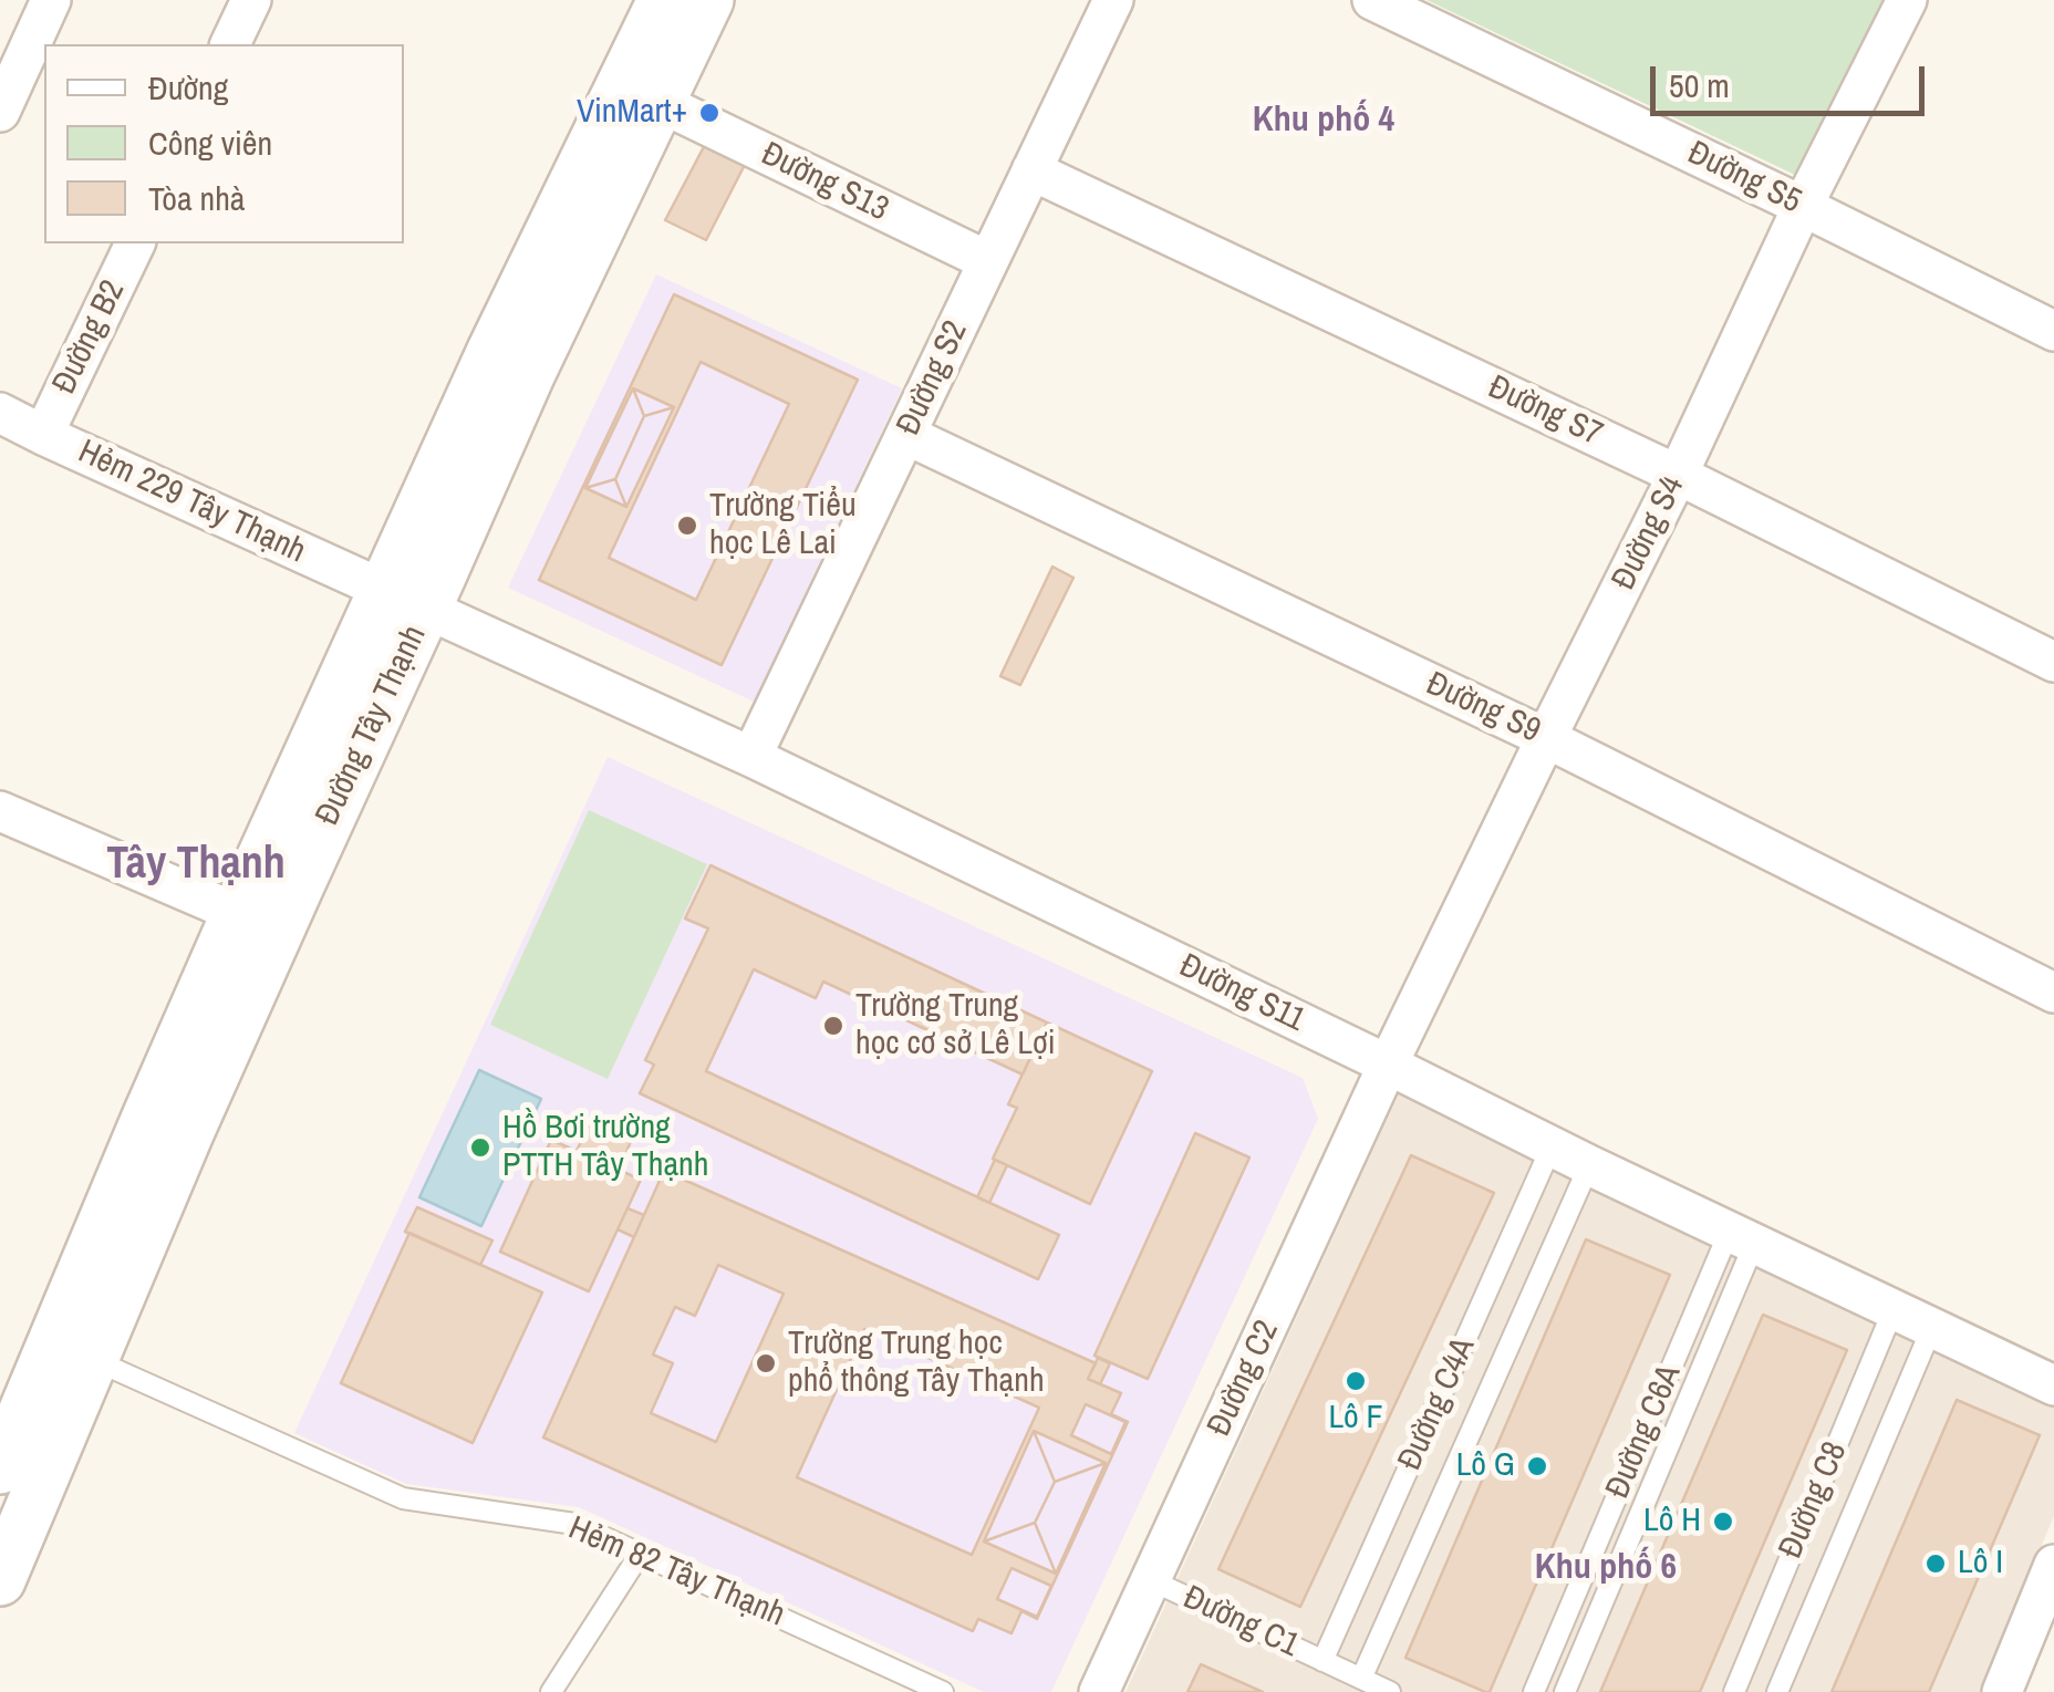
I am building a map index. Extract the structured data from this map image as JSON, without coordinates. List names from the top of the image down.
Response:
{
  "streets": {
    "street": [
      "Đường S5",
      "Đường S13",
      "Đường B2",
      "Đường S2",
      "Đường S7",
      "Hẻm 229 Tây Thạnh",
      "Đường S4",
      "Đường S9",
      "Đường Tây Thạnh",
      "Đường S11",
      "Đường C2"
    ],
    "lane": [
      "Đường C4A",
      "Đường C6A",
      "Đường C8",
      "Hẻm 82 Tây Thạnh",
      "Đường C1"
    ]
  },
  "crossings": [
    ["Đường S5", "Đường S4"],
    ["Đường S13", "Đường S2"],
    ["Đường S13", "Đường Tây Thạnh"],
    ["Đường B2", "Hẻm 229 Tây Thạnh"],
    ["Đường S2", "Đường S7"],
    ["Đường S2", "Đường S9"],
    ["Đường S2", "Đường S11"],
    ["Đường S7", "Đường S4"],
    ["Hẻm 229 Tây Thạnh", "Đường Tây Thạnh"],
    ["Hẻm 229 Tây Thạnh", "Đường S11"],
    ["Đường S4", "Đường S9"],
    ["Đường S4", "Đường S11"],
    ["Đường S4", "Đường C2"],
    ["Đường Tây Thạnh", "Đường S11"],
    ["Đường Tây Thạnh", "Hẻm 82 Tây Thạnh"],
    ["Đường S11", "Đường C2"],
    ["Đường S11", "Đường C4A"],
    ["Đường S11", "Đường C6A"],
    ["Đường S11", "Đường C8"],
    ["Đường C2", "Đường C1"],
    ["Đường C4A", "Đường C1"]
  ],
  "districts": ["Khu phố 4", "Tây Thạnh", "Khu phố 6"],
  "places": [
    "VinMart+",
    "Trường Tiểu học Lê Lai",
    "Trường Trung học cơ sở Lê Lợi",
    "Hồ Bơi trường PTTH Tây Thạnh",
    "Trường Trung học phổ thông Tây Thạnh",
    "Lô F",
    "Lô G",
    "Lô H",
    "Lô I"
  ],
  "legend": ["Đường", "Công viên", "Tòa nhà"],
  "scale_bar": "50 m"
}
